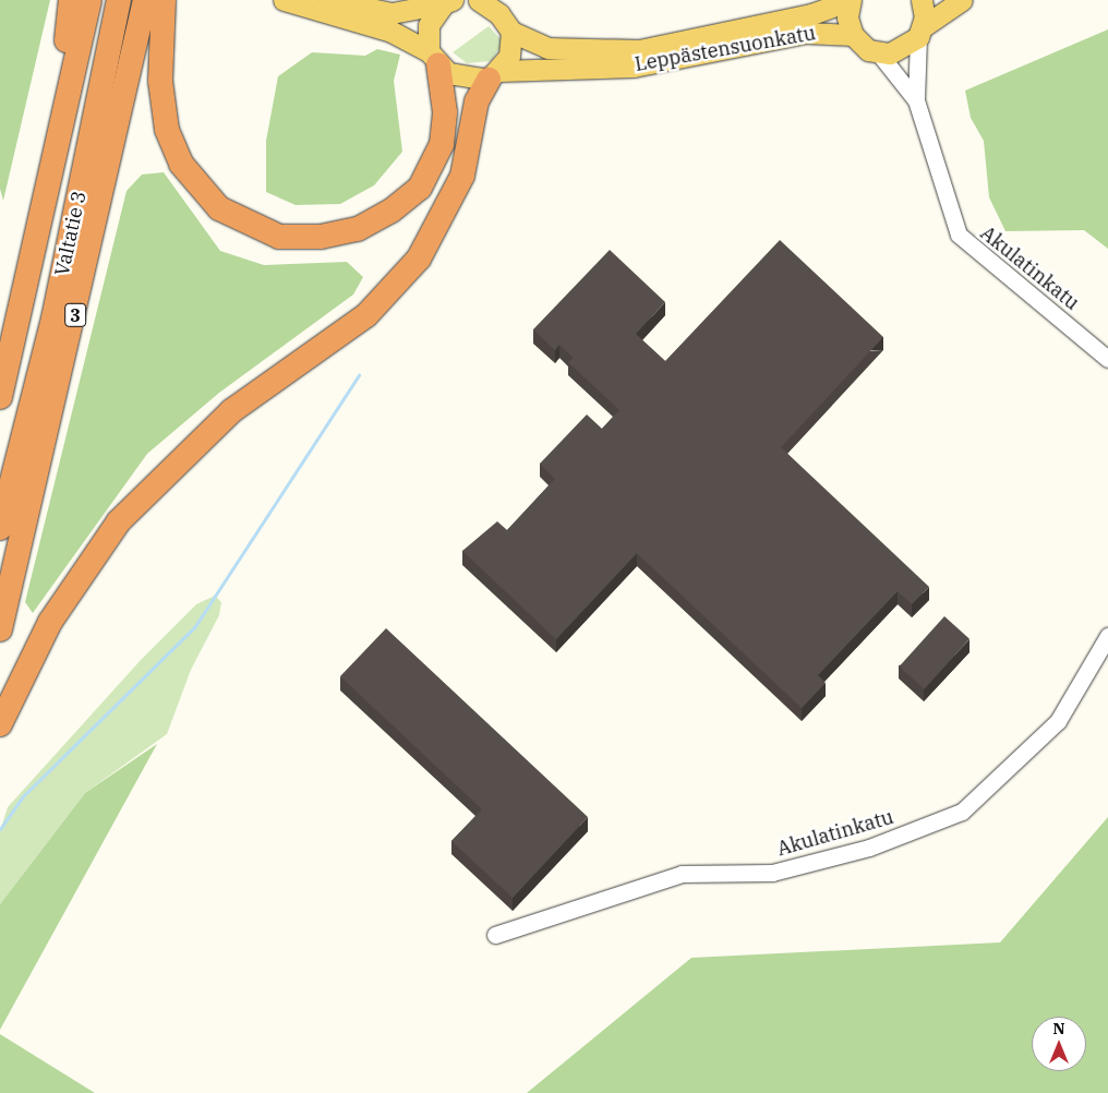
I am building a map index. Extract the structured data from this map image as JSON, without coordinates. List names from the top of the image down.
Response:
{
  "streets": {
    "highway": ["Valtatie 3", "3"],
    "main road": ["Leppästensuonkatu"],
    "street": ["Akulatinkatu"]
  },
  "north": "top"
}
